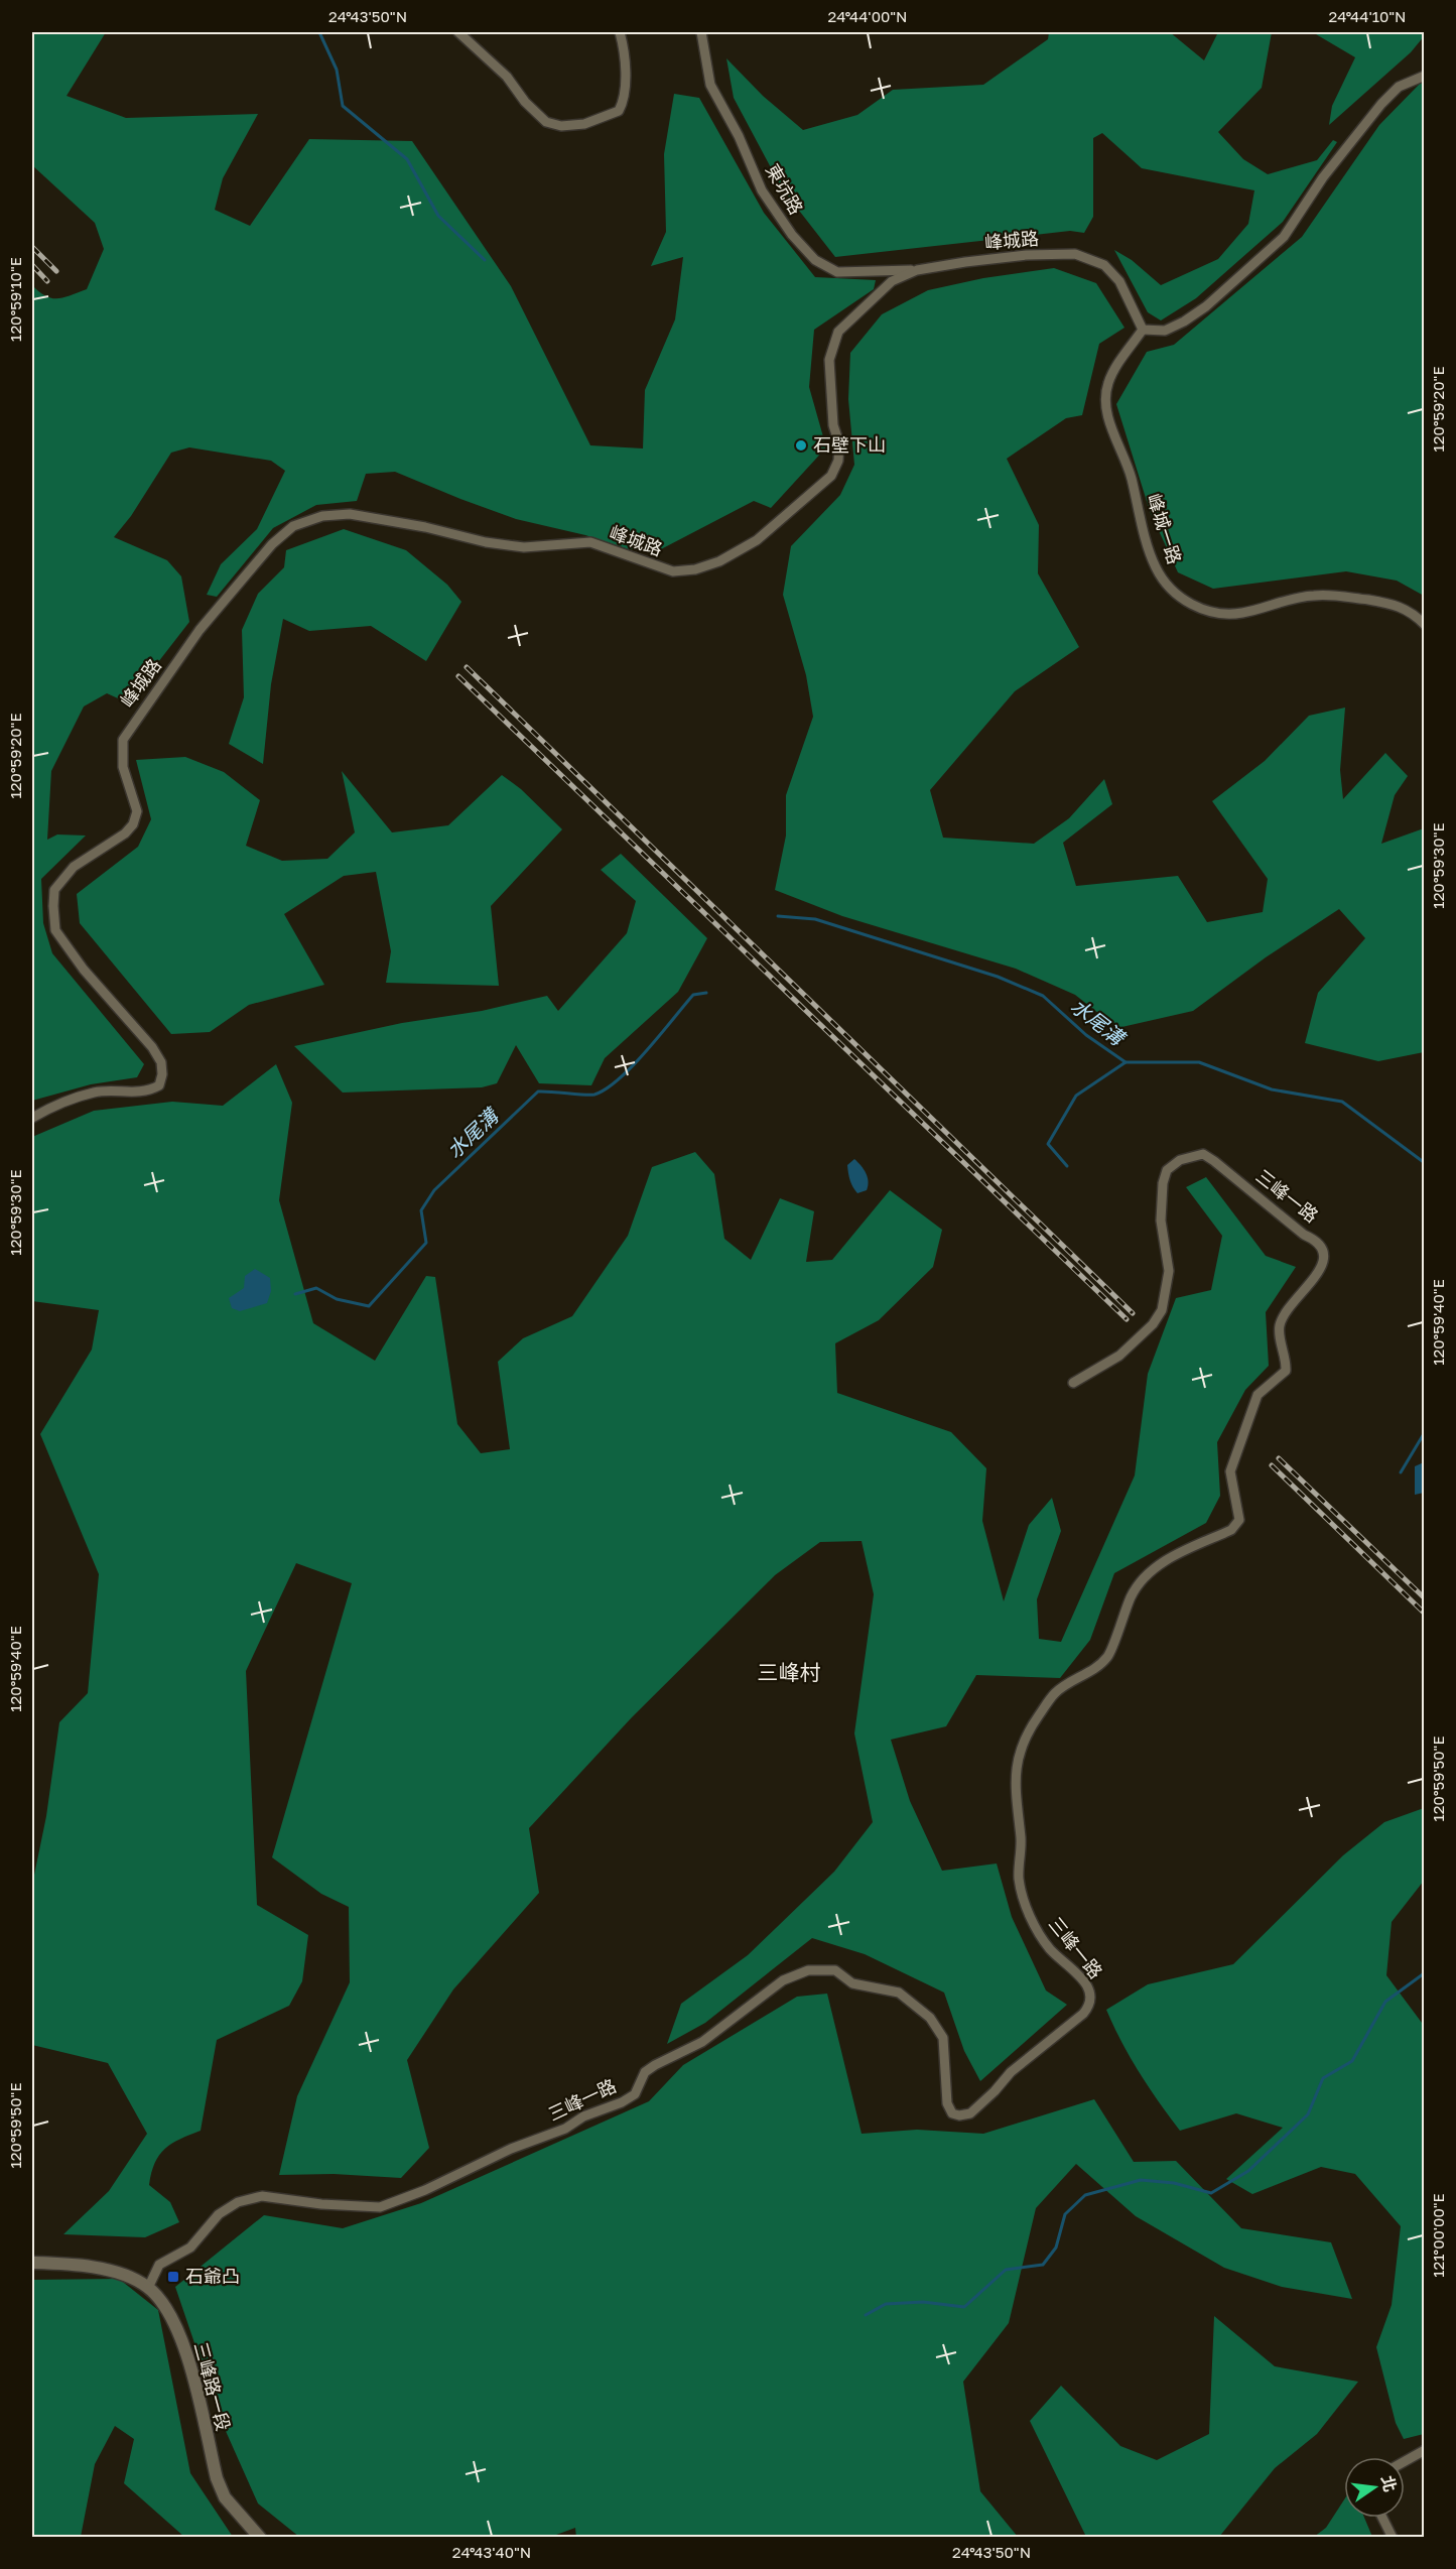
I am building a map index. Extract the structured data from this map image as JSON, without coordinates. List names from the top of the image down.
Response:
{
  "streets": {
    "street": [
      "東坑路",
      "峰城路",
      "峰城一路",
      "三峰一路",
      "三峰路一段"
    ]
  },
  "crossings": [
    ["東坑路", "峰城路"],
    ["峰城路", "峰城一路"],
    ["三峰一路", "三峰路一段"]
  ],
  "districts": ["三峰村"],
  "water": ["水尾溝"],
  "places": {
    "other": ["石壁下山"],
    "transit": ["石爺凸"]
  },
  "north": "right",
  "coordinates": [
    "24°43'50\"N",
    "24°44'00\"N",
    "24°44'10\"N",
    "120°59'10\"E",
    "120°59'20\"E",
    "120°59'30\"E",
    "120°59'40\"E",
    "120°59'50\"E",
    "121°00'00\"E",
    "24°43'40\"N"
  ]
}
